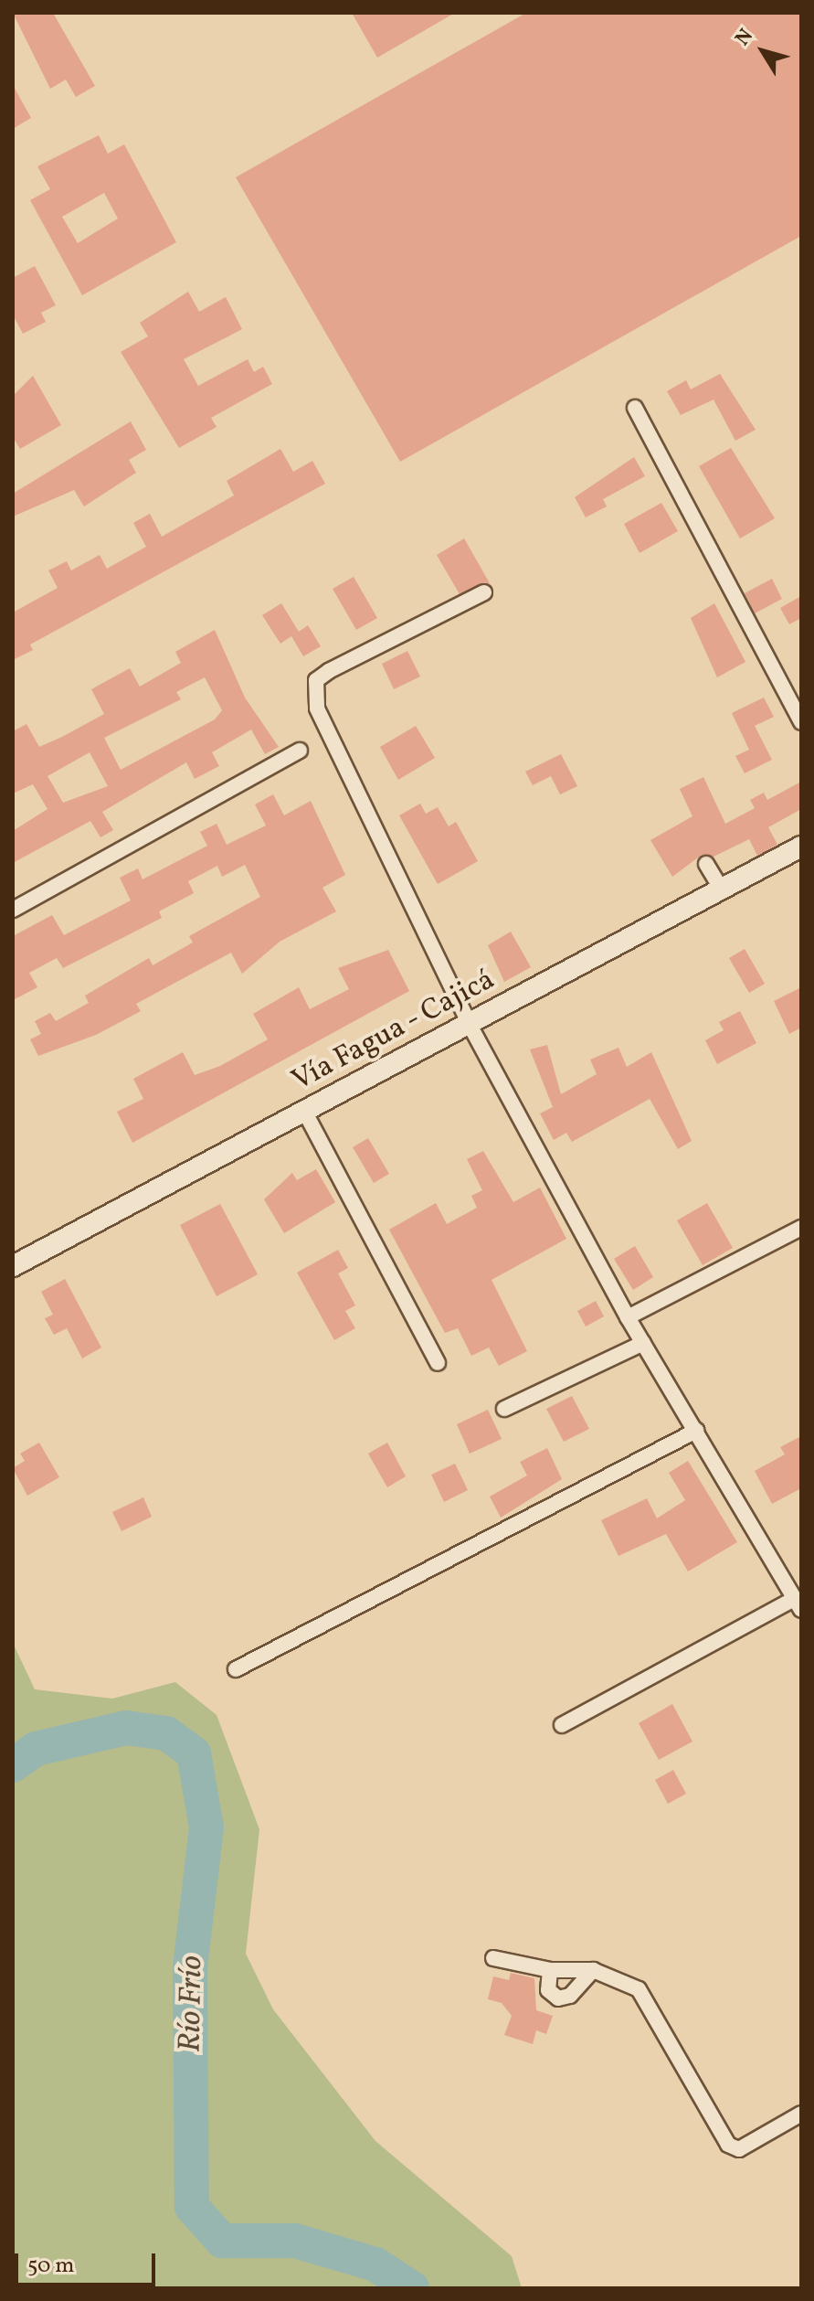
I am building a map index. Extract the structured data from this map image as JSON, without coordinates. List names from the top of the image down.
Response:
{
  "streets": {
    "street": ["Vía Fagua - Cajicá"]
  },
  "water": ["Río Frío"],
  "scale_bar": "50 m",
  "north": "top left"
}
